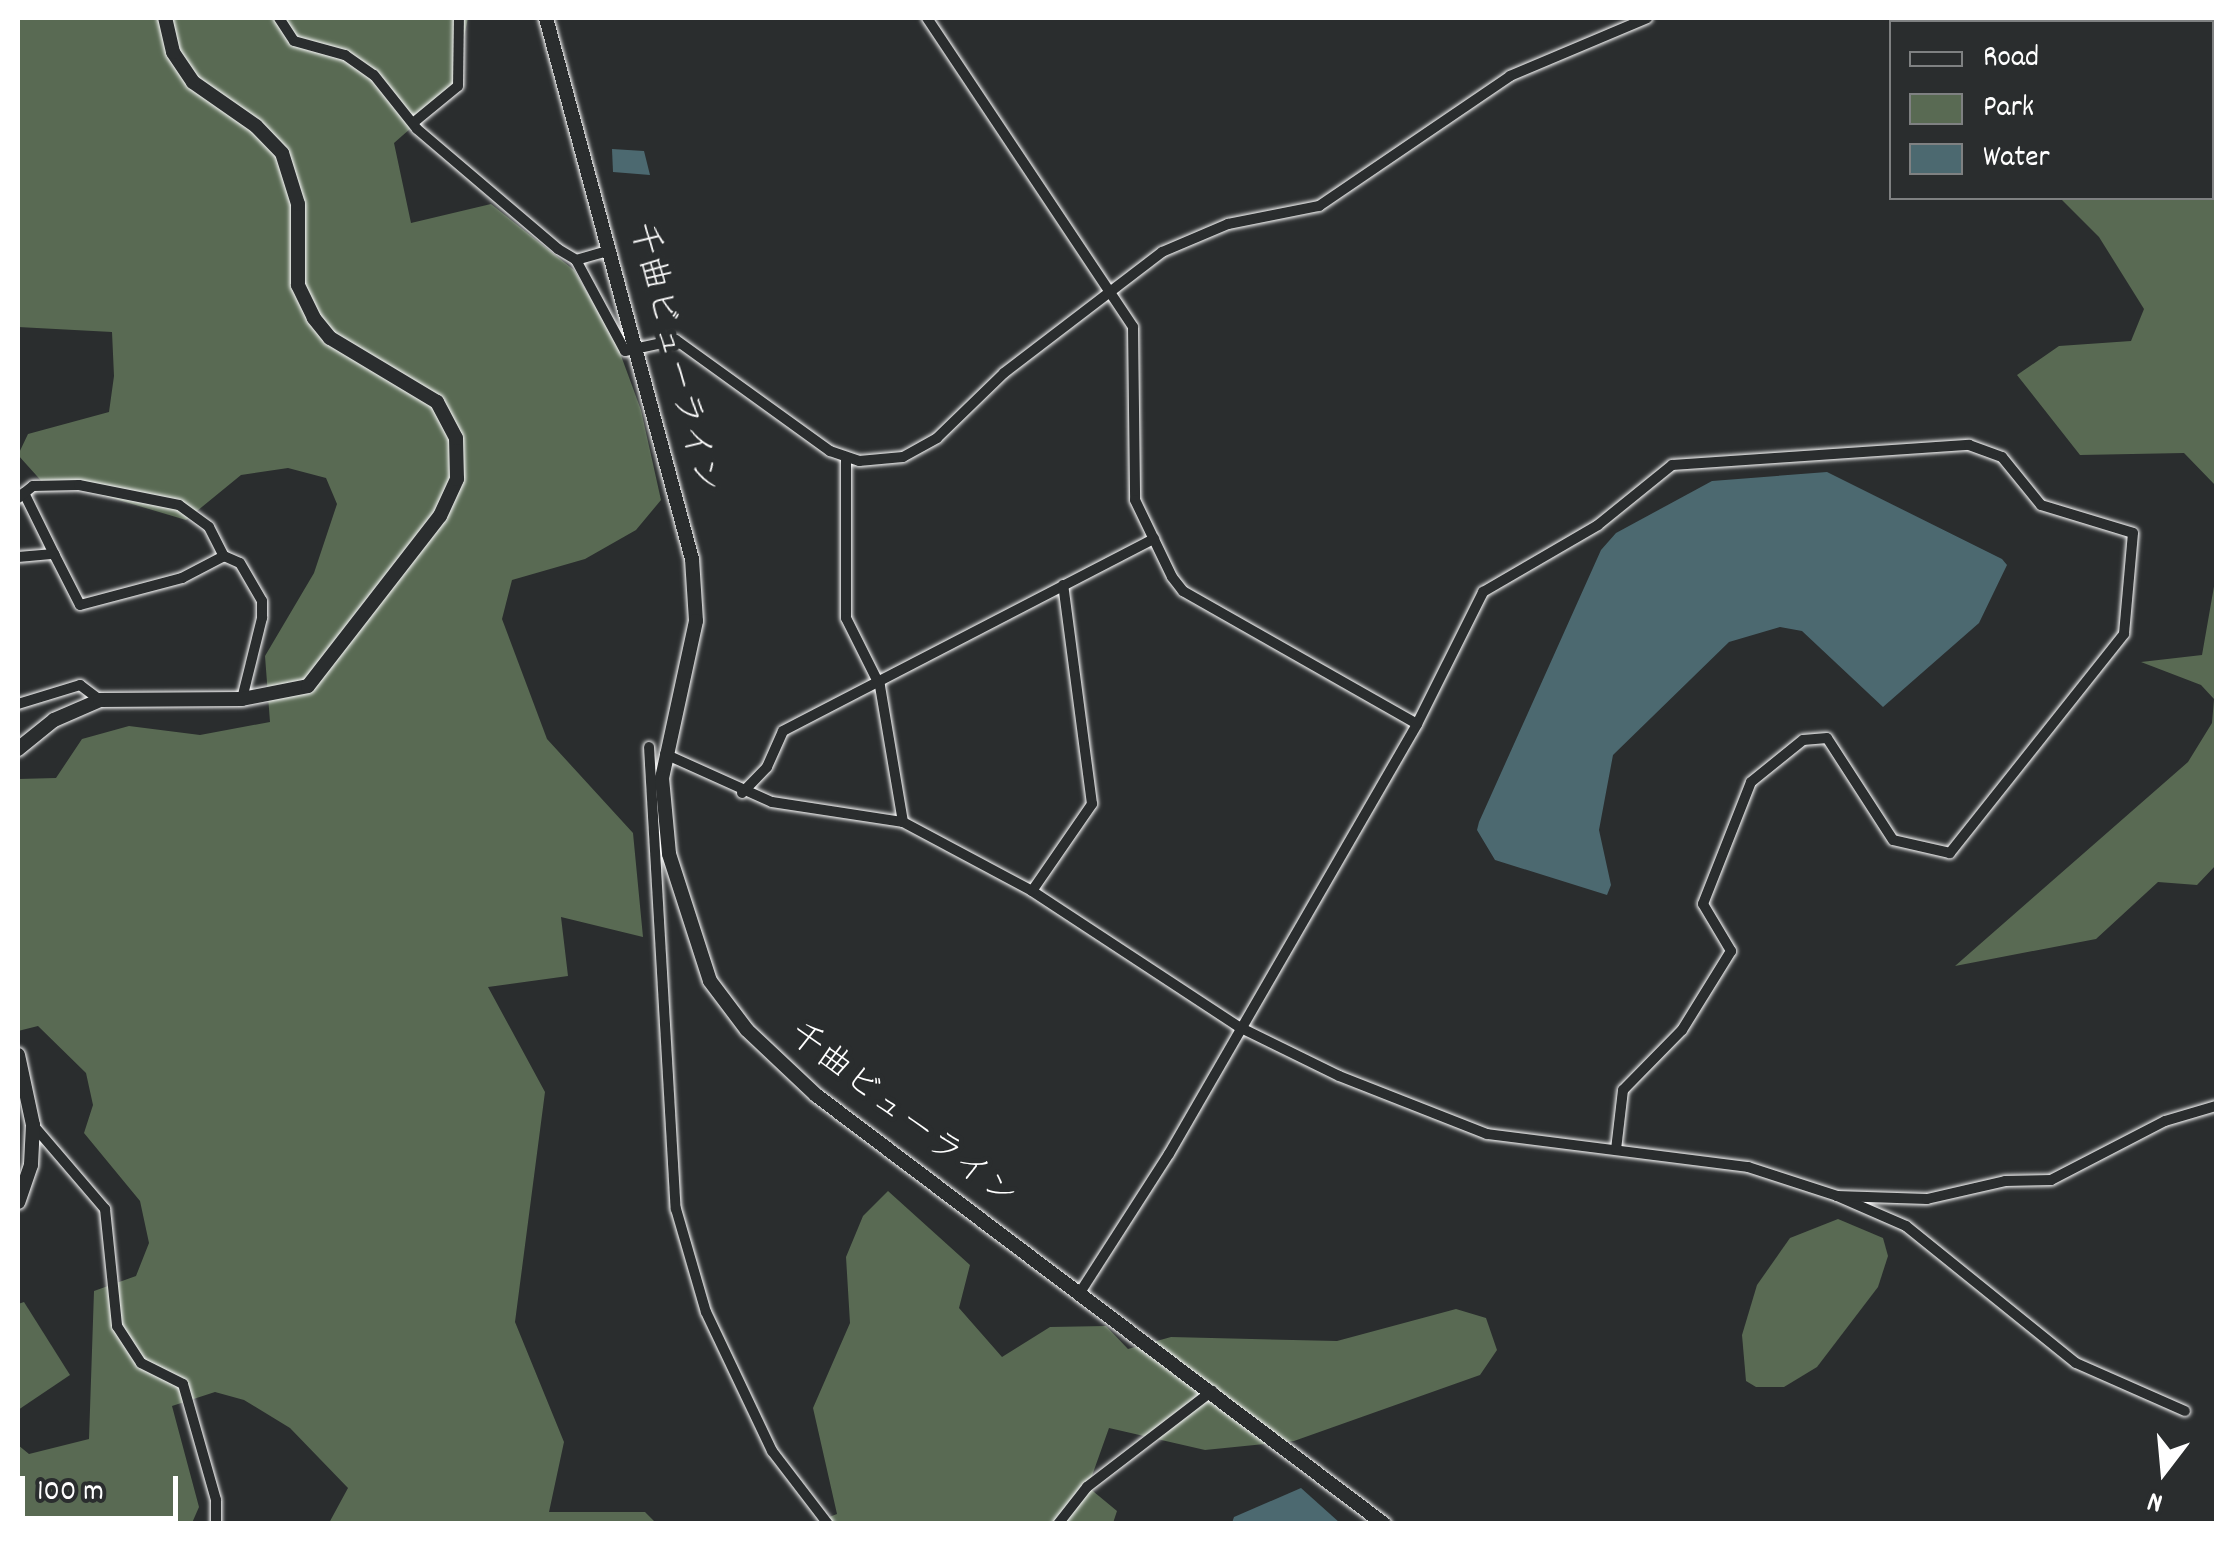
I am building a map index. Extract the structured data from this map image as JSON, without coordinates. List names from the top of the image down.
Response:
{
  "streets": {
    "street": ["千曲ビューライン"]
  },
  "legend": ["Road", "Park", "Water"],
  "scale_bar": "100 m",
  "north": "bottom"
}
